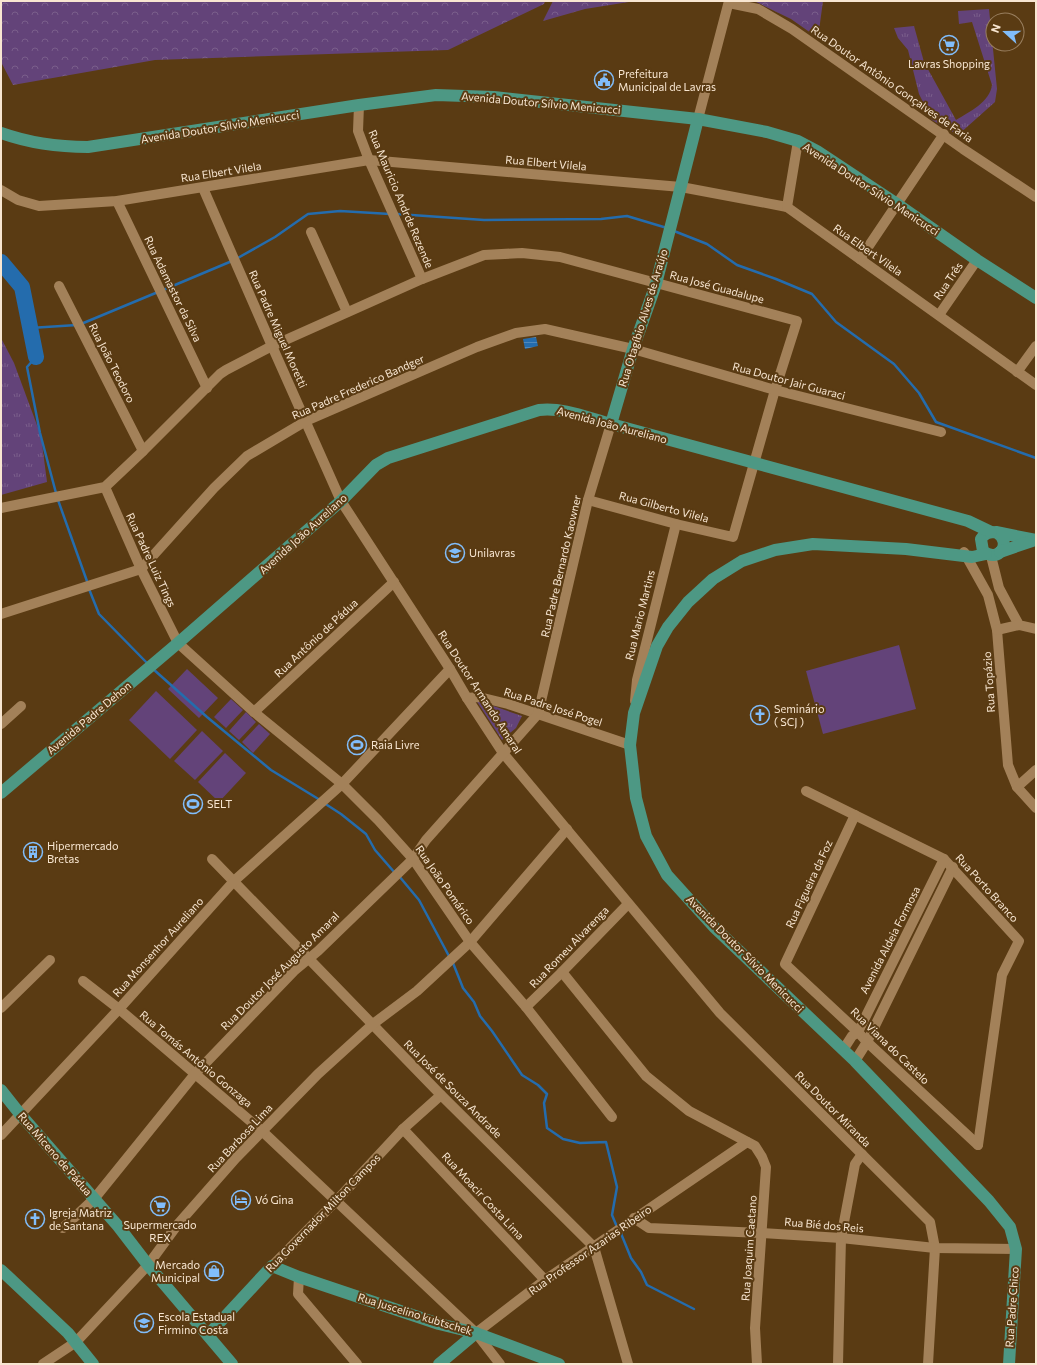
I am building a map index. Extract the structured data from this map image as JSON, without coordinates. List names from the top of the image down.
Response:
{
  "streets": {
    "main road": [
      "Avenida Doutor Sílvio Menicucci",
      "Rua Otagíbio Alves de Araújo",
      "Avenida João Aureliano",
      "Avenida Padre Dehon",
      "Rua Miceno de Pádua",
      "Rua Governador Milton Campos",
      "Rua Professor Azarias Ribeiro",
      "Rua Padre Chico",
      "Rua Juscelino kubtschek"
    ],
    "street": [
      "Rua Doutor Antônio Gonçalves de Faria",
      "Rua Elbert Vilela",
      "Rua Mauricio Andrde Rezende",
      "Rua Três",
      "Rua José Guadalupe",
      "Rua Adamastor da Silva",
      "Rua Padre Miguel Moretti",
      "Rua João Teodoro",
      "Rua Doutor Jair Guaraci",
      "Rua Padre Frederico Bandger",
      "Rua Gilberto Vilela",
      "Rua Padre Luiz Tings",
      "Rua Padre Bernardo Kaowner",
      "Rua Mario Martins",
      "Rua Antônio de Pádua",
      "Rua Topázio",
      "Rua Doutor Armando Amaral",
      "Rua Padre José Pogel",
      "Rua Figueira da Foz",
      "Rua João Pomárico",
      "Rua Porto Branco",
      "Avenida Aldeia Formosa",
      "Rua Monsenhor Aureliano",
      "Rua Romeu Alvarenga",
      "Rua Doutor José Augusto Amaral",
      "Rua Viana do Castelo",
      "Rua Tomás Antônio Gonzaga",
      "Rua José de Souza Andrade",
      "Rua Doutor Miranda",
      "Rua Barbosa Lima",
      "Rua Moacir Costa Lima",
      "Rua Bié dos Reis",
      "Rua Joaquim Caetano"
    ]
  },
  "crossings": [
    ["Avenida Doutor Sílvio Menicucci", "Rua Mauricio Andrde Rezende"],
    ["Avenida Doutor Sílvio Menicucci", "Rua Três"],
    ["Avenida Doutor Sílvio Menicucci", "Rua Otagíbio Alves de Araújo"],
    ["Avenida Doutor Sílvio Menicucci", "Avenida João Aureliano"],
    ["Avenida Doutor Sílvio Menicucci", "Rua Mario Martins"],
    ["Avenida Doutor Sílvio Menicucci", "Rua Topázio"],
    ["Avenida Doutor Sílvio Menicucci", "Rua Padre José Pogel"],
    ["Avenida Doutor Sílvio Menicucci", "Avenida Aldeia Formosa"],
    ["Avenida Doutor Sílvio Menicucci", "Rua Bié dos Reis"],
    ["Avenida Doutor Sílvio Menicucci", "Rua Padre Chico"],
    ["Rua Elbert Vilela", "Rua Mauricio Andrde Rezende"],
    ["Rua Elbert Vilela", "Rua Três"],
    ["Rua Elbert Vilela", "Rua Adamastor da Silva"],
    ["Rua Elbert Vilela", "Rua Otagíbio Alves de Araújo"],
    ["Rua Elbert Vilela", "Rua Padre Miguel Moretti"],
    ["Rua Mauricio Andrde Rezende", "Rua José Guadalupe"],
    ["Rua José Guadalupe", "Rua Adamastor da Silva"],
    ["Rua José Guadalupe", "Rua Otagíbio Alves de Araújo"],
    ["Rua José Guadalupe", "Rua Padre Miguel Moretti"],
    ["Rua José Guadalupe", "Rua João Teodoro"],
    ["Rua José Guadalupe", "Rua Doutor Jair Guaraci"],
    ["Rua José Guadalupe", "Rua Padre Luiz Tings"],
    ["Rua Otagíbio Alves de Araújo", "Rua Doutor Jair Guaraci"],
    ["Rua Otagíbio Alves de Araújo", "Rua Padre Frederico Bandger"],
    ["Rua Otagíbio Alves de Araújo", "Avenida João Aureliano"],
    ["Rua Otagíbio Alves de Araújo", "Rua Padre Bernardo Kaowner"],
    ["Rua Padre Miguel Moretti", "Rua Padre Frederico Bandger"],
    ["Rua Padre Miguel Moretti", "Avenida João Aureliano"],
    ["Rua Padre Miguel Moretti", "Rua Doutor Armando Amaral"],
    ["Rua Doutor Jair Guaraci", "Rua Padre Frederico Bandger"],
    ["Rua Padre Frederico Bandger", "Rua Padre Luiz Tings"],
    ["Avenida João Aureliano", "Rua Gilberto Vilela"],
    ["Avenida João Aureliano", "Rua Padre Luiz Tings"],
    ["Avenida João Aureliano", "Rua Padre Bernardo Kaowner"],
    ["Avenida João Aureliano", "Rua Doutor Armando Amaral"],
    ["Avenida João Aureliano", "Avenida Padre Dehon"],
    ["Avenida João Aureliano", "Rua João Pomárico"],
    ["Rua Gilberto Vilela", "Rua Padre Bernardo Kaowner"],
    ["Rua Gilberto Vilela", "Rua Mario Martins"],
    ["Rua Padre Luiz Tings", "Avenida Padre Dehon"],
    ["Rua Padre Luiz Tings", "Rua João Pomárico"],
    ["Rua Padre Bernardo Kaowner", "Rua Padre José Pogel"],
    ["Rua Padre Bernardo Kaowner", "Rua Doutor José Augusto Amaral"],
    ["Rua Antônio de Pádua", "Rua Doutor Armando Amaral"],
    ["Rua Antônio de Pádua", "Rua João Pomárico"],
    ["Rua Doutor Armando Amaral", "Rua Padre José Pogel"],
    ["Rua Doutor Armando Amaral", "Rua Monsenhor Aureliano"],
    ["Rua Doutor Armando Amaral", "Rua Romeu Alvarenga"],
    ["Rua Doutor Armando Amaral", "Rua Doutor José Augusto Amaral"],
    ["Rua Doutor Armando Amaral", "Rua Doutor Miranda"],
    ["Rua Doutor Armando Amaral", "Rua Barbosa Lima"],
    ["Rua Padre José Pogel", "Rua Doutor José Augusto Amaral"],
    ["Avenida Padre Dehon", "Rua João Pomárico"],
    ["Rua Figueira da Foz", "Rua Porto Branco"],
    ["Rua Figueira da Foz", "Rua Viana do Castelo"],
    ["Rua João Pomárico", "Rua Monsenhor Aureliano"],
    ["Rua João Pomárico", "Rua Romeu Alvarenga"],
    ["Rua João Pomárico", "Rua Doutor José Augusto Amaral"],
    ["Rua João Pomárico", "Rua Barbosa Lima"],
    ["Rua Porto Branco", "Avenida Aldeia Formosa"],
    ["Rua Porto Branco", "Rua Viana do Castelo"],
    ["Avenida Aldeia Formosa", "Rua Viana do Castelo"],
    ["Rua Monsenhor Aureliano", "Rua Tomás Antônio Gonzaga"],
    ["Rua Monsenhor Aureliano", "Rua José de Souza Andrade"],
    ["Rua Monsenhor Aureliano", "Rua Miceno de Pádua"],
    ["Rua Romeu Alvarenga", "Rua Doutor Miranda"],
    ["Rua Romeu Alvarenga", "Rua Joaquim Caetano"],
    ["Rua Doutor José Augusto Amaral", "Rua Tomás Antônio Gonzaga"],
    ["Rua Doutor José Augusto Amaral", "Rua José de Souza Andrade"],
    ["Rua Doutor José Augusto Amaral", "Rua Miceno de Pádua"],
    ["Rua Tomás Antônio Gonzaga", "Rua Barbosa Lima"],
    ["Rua Tomás Antônio Gonzaga", "Rua Governador Milton Campos"],
    ["Rua Tomás Antônio Gonzaga", "Rua Professor Azarias Ribeiro"],
    ["Rua Tomás Antônio Gonzaga", "Rua Juscelino kubtschek"],
    ["Rua José de Souza Andrade", "Rua Barbosa Lima"],
    ["Rua José de Souza Andrade", "Rua Governador Milton Campos"],
    ["Rua José de Souza Andrade", "Rua Professor Azarias Ribeiro"],
    ["Rua Doutor Miranda", "Rua Bié dos Reis"],
    ["Rua Barbosa Lima", "Rua Miceno de Pádua"],
    ["Rua Miceno de Pádua", "Rua Governador Milton Campos"],
    ["Rua Moacir Costa Lima", "Rua Governador Milton Campos"],
    ["Rua Moacir Costa Lima", "Rua Professor Azarias Ribeiro"],
    ["Rua Governador Milton Campos", "Rua Juscelino kubtschek"],
    ["Rua Bié dos Reis", "Rua Joaquim Caetano"],
    ["Rua Bié dos Reis", "Rua Professor Azarias Ribeiro"],
    ["Rua Bié dos Reis", "Rua Padre Chico"],
    ["Rua Joaquim Caetano", "Rua Professor Azarias Ribeiro"],
    ["Rua Professor Azarias Ribeiro", "Rua Juscelino kubtschek"]
  ],
  "places": {
    "supermarket": ["Lavras Shopping", "Supermercado REX"],
    "public building": ["Prefeitura Municipal de Lavras"],
    "school or university": ["Unilavras", "Escola Estadual Firmino Costa"],
    "church": ["Seminário ( SCJ )", "Igreja Matriz de Santana"],
    "sports": ["Raia Livre", "SELT"],
    "building": ["Hipermercado Bretas"],
    "hotel": ["Vó Gina"],
    "shop": ["Mercado Municipal"]
  },
  "north": "left"
}
